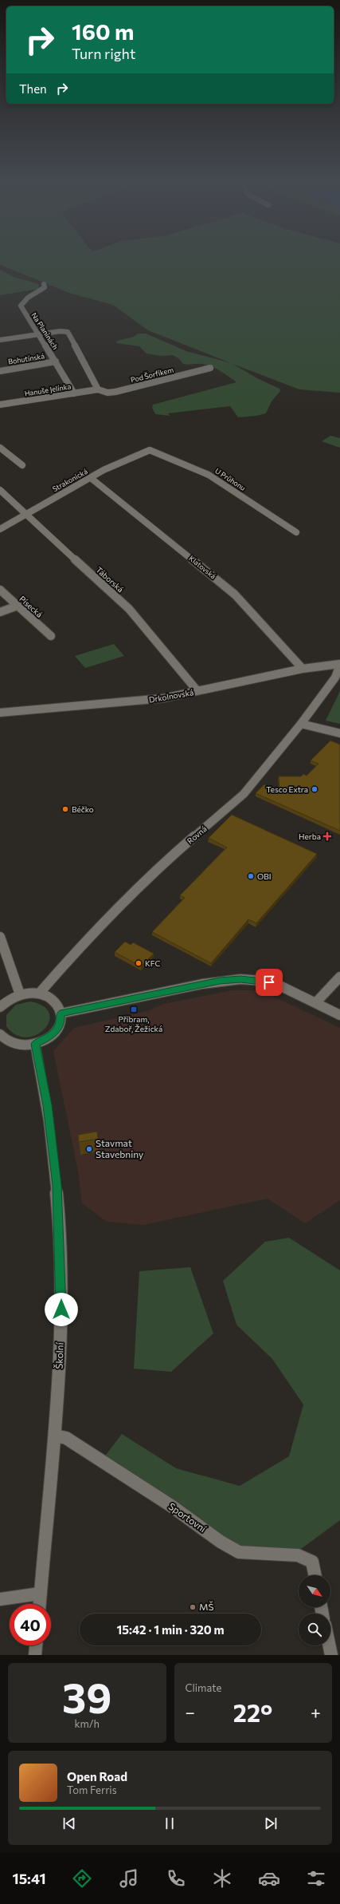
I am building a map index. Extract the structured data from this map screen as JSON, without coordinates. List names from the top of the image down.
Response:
{
  "streets": {
    "street": [
      "Na Planinách",
      "Bohutínská",
      "Pod Šorfíkem",
      "Hanuše Jelínka",
      "U Průhonu",
      "Strakonická",
      "Klatovská",
      "Táborská",
      "Písecká",
      "Drkolnovská",
      "Rovná",
      "Školní",
      "Sportovní"
    ]
  },
  "crossings": [
    ["Na Planinách", "Bohutínská"],
    ["Na Planinách", "Hanuše Jelínka"],
    ["Pod Šorfíkem", "Hanuše Jelínka"],
    ["U Průhonu", "Strakonická"],
    ["Strakonická", "Klatovská"],
    ["Strakonická", "Táborská"],
    ["Klatovská", "Drkolnovská"],
    ["Táborská", "Drkolnovská"],
    ["Drkolnovská", "Rovná"],
    ["Školní", "Sportovní"]
  ],
  "places": {
    "other": [
      "Tesco Extra",
      "Béčko",
      "OBI",
      "KFC",
      "Stavmat Stavebniny",
      "MŠ"
    ],
    "health": ["Herba"],
    "transit": ["Příbram, Zdaboř, Žežická"]
  },
  "north": "bottom right",
  "page": {
    "turn": ["160 m", "Turn right"],
    "then": "Then",
    "limit": "40",
    "trip": "15:42 · 1 min · 320 m",
    "tile": [
      ["39", "km/h"],
      "Climate"
    ],
    "heat": ["−", "22°", "+"],
    "song": ["Open Road", "Tom Ferris"],
    "tabs": "15:41"
  }
}
